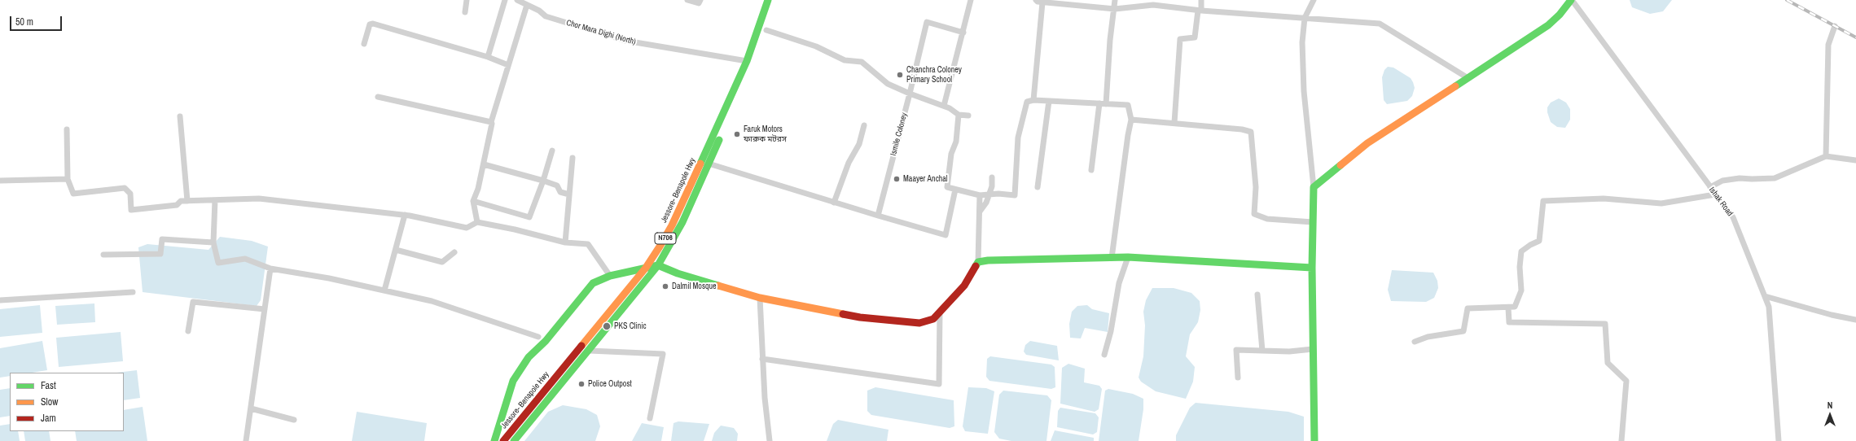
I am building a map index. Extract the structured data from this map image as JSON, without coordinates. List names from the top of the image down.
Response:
{
  "streets": {
    "main road": ["Jessore- Benapole Hwy", "N706"],
    "street": ["Chor Mara Dighi (North)", "Ismile Coloney", "Ishak Road"]
  },
  "crossings": [
    ["Chor Mara Dighi (North)", "Jessore- Benapole Hwy"]
  ],
  "places": [
    "Chanchra Coloney Primary School",
    "Faruk Motors ফারুক মটরস",
    "Maayer Anchal",
    "Dalmil Mosque",
    "PKS Clinic",
    "Police Outpost"
  ],
  "legend": ["Fast", "Slow", "Jam"],
  "scale_bar": "50 m",
  "north": "top"
}
